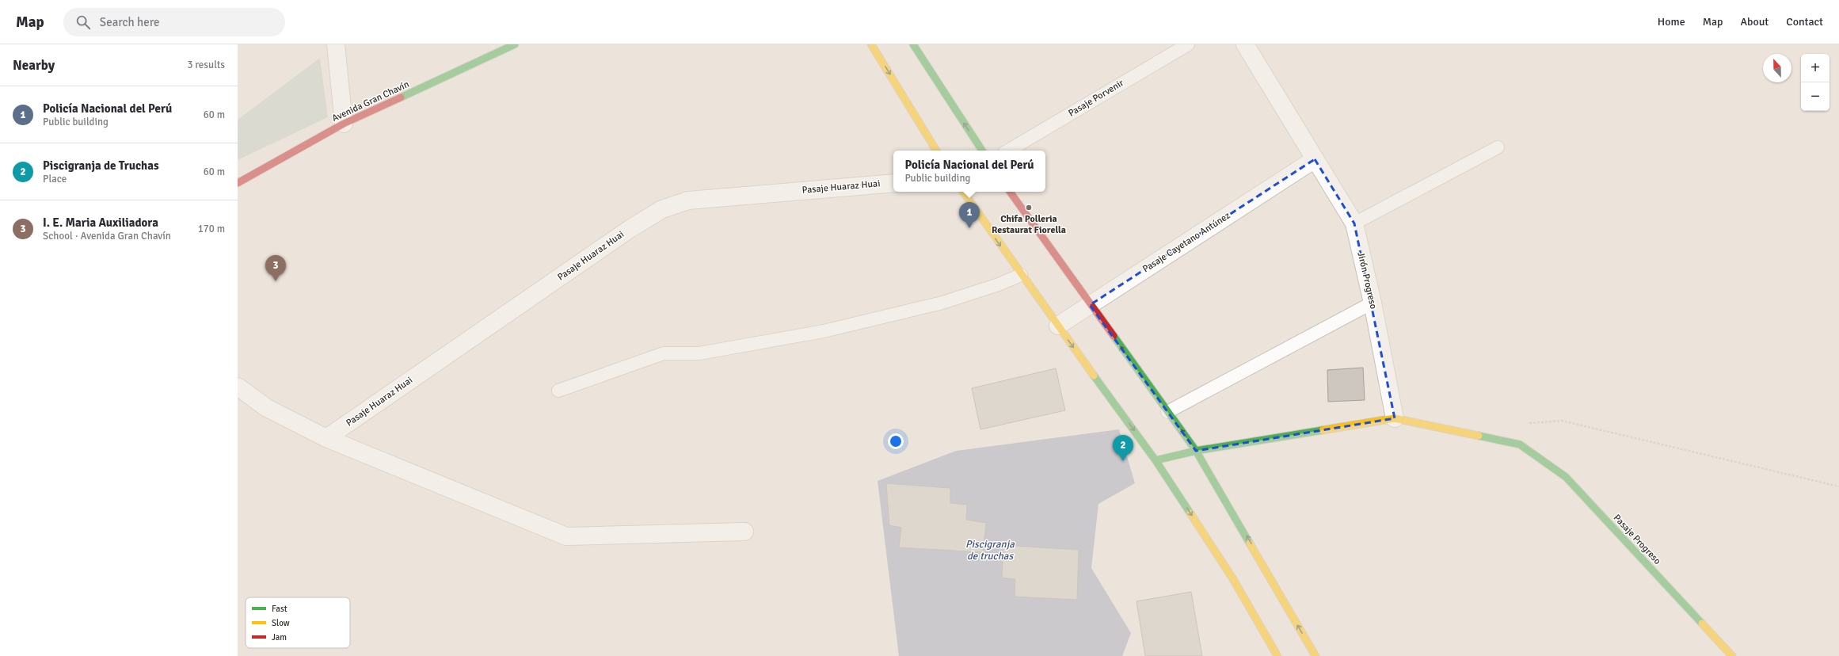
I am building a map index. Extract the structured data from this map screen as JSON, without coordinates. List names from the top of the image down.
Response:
{
  "streets": {
    "main road": ["Avenida Gran Chavín", "Pasaje Progreso"],
    "street": ["Pasaje Huaraz Huai", "Pasaje Cayetano Antúnez", "Jirón Progreso"],
    "lane": ["Pasaje Porvenir"]
  },
  "crossings": [
    ["Pasaje Cayetano Antúnez", "Jirón Progreso"],
    ["Jirón Progreso", "Pasaje Progreso"]
  ],
  "water": ["Piscigranja de truchas"],
  "places": ["Chifa Polleria Restaurat Fiorella"],
  "legend": ["Fast", "Slow", "Jam"],
  "north": "top",
  "page": {
    "header": "Map",
    "search": "Search here",
    "nav": [
      "Home",
      "Map",
      "About",
      "Contact"
    ],
    "heading": ["Nearby", "3 results"],
    "map_buttons": ["+", "−"],
    "list": [
      {
        "mark": "1",
        "name": "Policía Nacional del Perú",
        "note": "Public building",
        "value": "60 m"
      },
      {
        "mark": "2",
        "name": "Piscigranja de Truchas",
        "note": "Place",
        "value": "60 m"
      },
      {
        "mark": "3",
        "name": "I. E. Maria Auxiliadora",
        "note": "School · Avenida Gran Chavín",
        "value": "170 m"
      }
    ],
    "popup": ["Policía Nacional del Perú", "Public building"],
    "pins": ["1", "3", "2"]
  }
}
